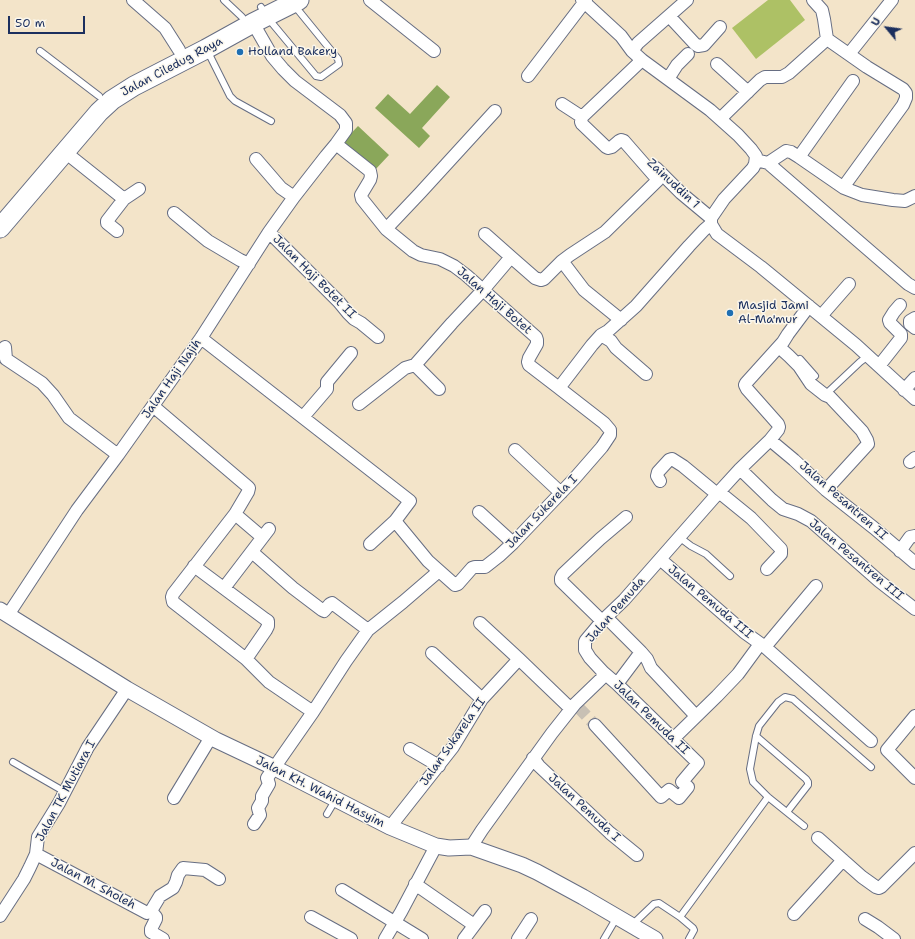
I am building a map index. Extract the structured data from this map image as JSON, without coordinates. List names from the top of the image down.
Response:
{
  "streets": {
    "main road": ["Jalan Ciledug Raya"],
    "street": [
      "Zainuddin 1",
      "Jalan Haji Botet II",
      "Jalan Haji Botet",
      "Jalan Haji Najih",
      "Jalan Pesantren II",
      "Jalan Sukerela I",
      "Jalan Pesantren III",
      "Jalan Pemuda III",
      "Jalan Pemuda",
      "Jalan Pemuda II",
      "Jalan Sukarela II",
      "Jalan TK Mutiara I",
      "Jalan KH. Wahid Hasyim",
      "Jalan Pemuda I",
      "Jalan M. Sholeh"
    ]
  },
  "crossings": [
    ["Jalan Ciledug Raya", "Jalan Haji Najih"],
    ["Jalan Haji Botet II", "Jalan Haji Najih"],
    ["Jalan Haji Botet", "Jalan Haji Najih"],
    ["Jalan Haji Botet", "Jalan Sukerela I"],
    ["Jalan Haji Najih", "Jalan KH. Wahid Hasyim"],
    ["Jalan Pesantren II", "Jalan Pemuda"],
    ["Jalan Pesantren III", "Jalan Pemuda"],
    ["Jalan Pemuda III", "Jalan Pemuda"],
    ["Jalan Pemuda", "Jalan Pemuda II"],
    ["Jalan Sukarela II", "Jalan KH. Wahid Hasyim"],
    ["Jalan TK Mutiara I", "Jalan KH. Wahid Hasyim"],
    ["Jalan TK Mutiara I", "Jalan M. Sholeh"]
  ],
  "places": ["Holland Bakery", "Masjid Jami Al-Ma'mur"],
  "scale_bar": "50 m",
  "north": "top left"
}
